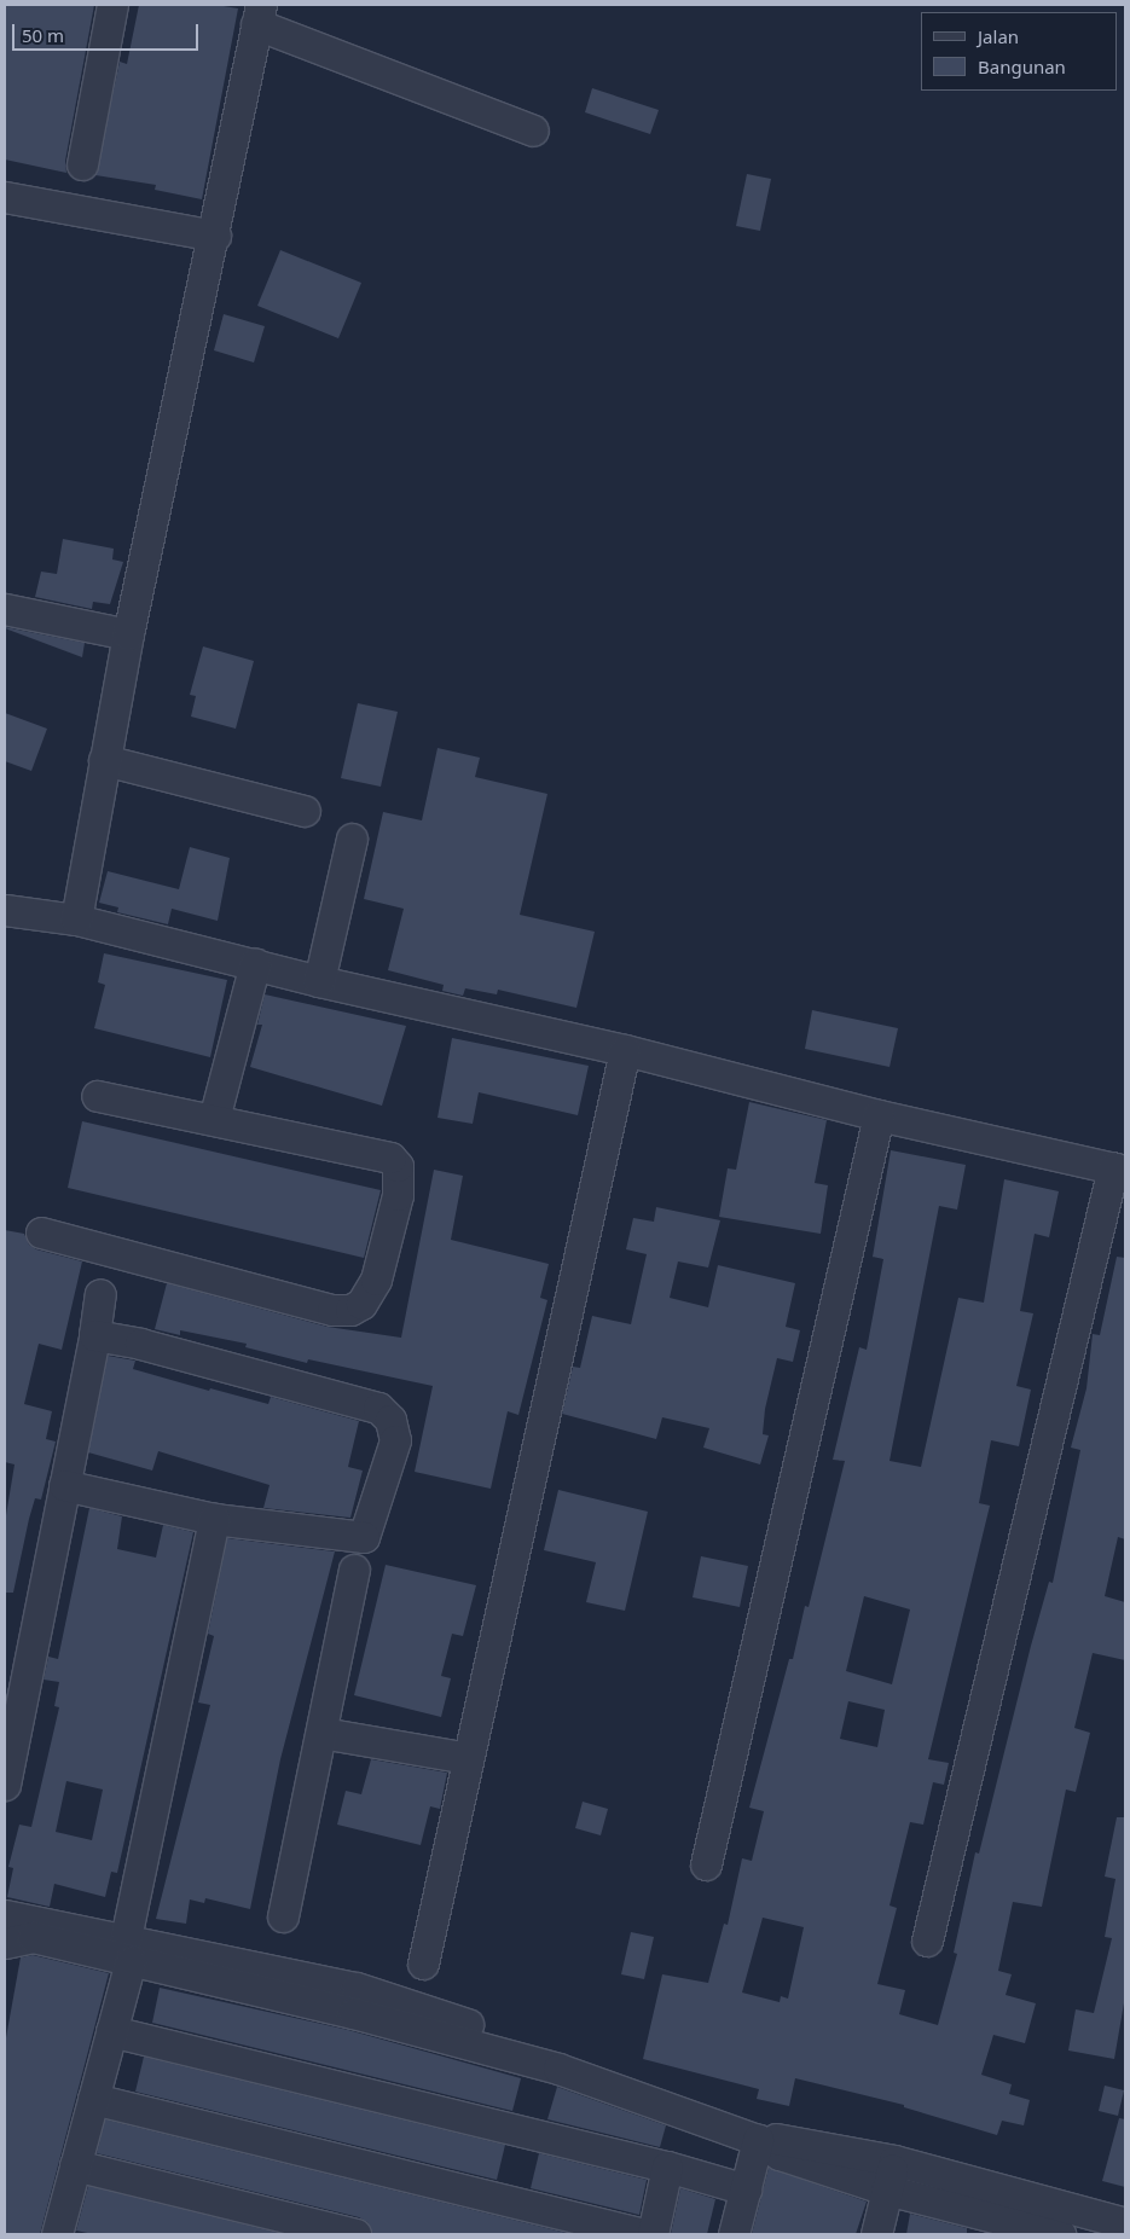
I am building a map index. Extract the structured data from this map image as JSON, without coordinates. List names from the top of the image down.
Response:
{
  "legend": ["Jalan", "Bangunan"],
  "scale_bar": "50 m"
}
